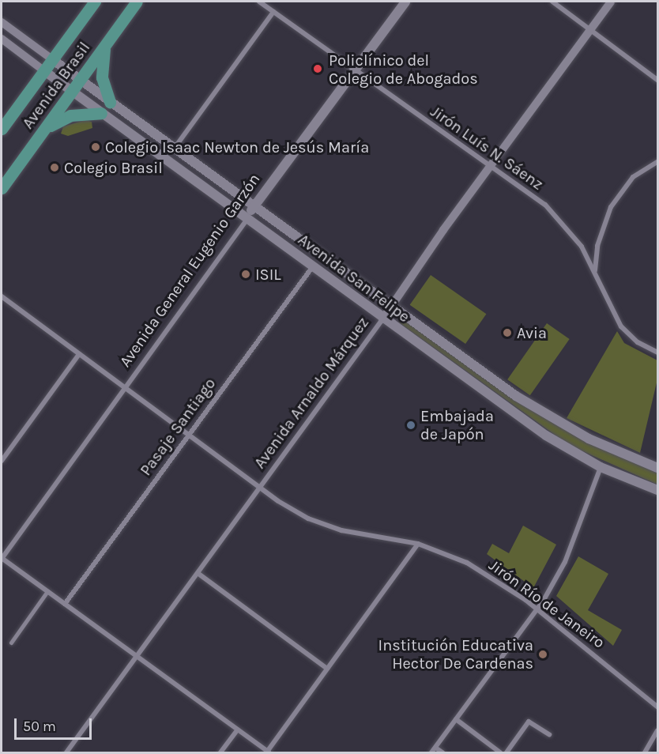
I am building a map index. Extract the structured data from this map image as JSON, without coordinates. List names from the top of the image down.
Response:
{
  "streets": {
    "main road": ["Avenida Brasil", "Avenida General Eugenio Garzón", "Avenida San Felipe"],
    "street": [
      "Jirón Luís N. Sáenz",
      "Avenida Arnaldo Márquez",
      "Pasaje Santiago",
      "Jirón Río de Janeiro"
    ]
  },
  "crossings": [
    ["Avenida Brasil", "Avenida San Felipe"],
    ["Jirón Luís N. Sáenz", "Avenida General Eugenio Garzón"],
    ["Jirón Luís N. Sáenz", "Avenida Arnaldo Márquez"],
    ["Avenida General Eugenio Garzón", "Avenida San Felipe"],
    ["Avenida General Eugenio Garzón", "Jirón Río de Janeiro"],
    ["Avenida San Felipe", "Avenida Arnaldo Márquez"],
    ["Avenida San Felipe", "Pasaje Santiago"],
    ["Avenida Arnaldo Márquez", "Jirón Río de Janeiro"],
    ["Pasaje Santiago", "Jirón Río de Janeiro"]
  ],
  "places": [
    "Policlínico del Colegio de Abogados",
    "Colegio Isaac Newton de Jesús María",
    "Colegio Brasil",
    "ISIL",
    "Avia",
    "Embajada de Japón",
    "Institución Educativa Hector De Cardenas"
  ],
  "scale_bar": "50 m"
}
